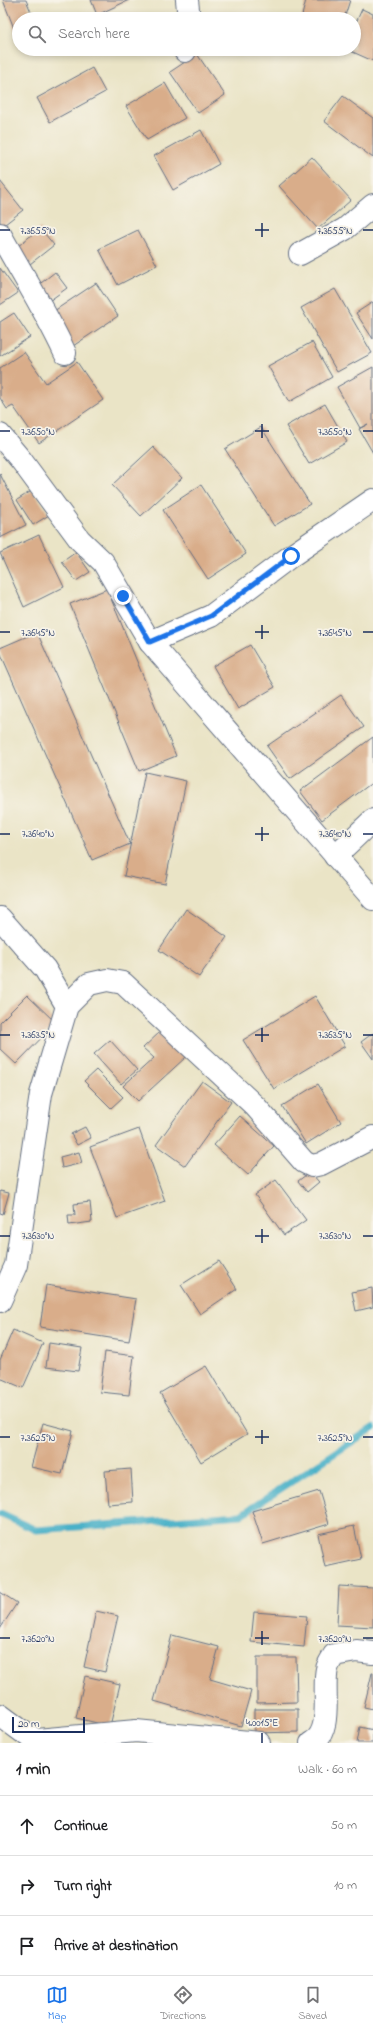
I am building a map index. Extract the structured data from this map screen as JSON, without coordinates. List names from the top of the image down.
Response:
{
  "scale_bar": "20 m",
  "page": {
    "search": "Search here",
    "scale": "20 m",
    "heading": ["1 min", "Walk · 60 m"],
    "list": [
      ["Continue", "50 m"],
      ["Turn right", "10 m"],
      "Arrive at destination"
    ],
    "nav": ["Map", "Directions", "Saved"]
  },
  "coordinates": [
    "7.3655°N",
    "7.3650°N",
    "7.3645°N",
    "7.3640°N",
    "7.3635°N",
    "7.3630°N",
    "7.3625°N",
    "7.3620°N",
    "4.0015°E"
  ]
}
